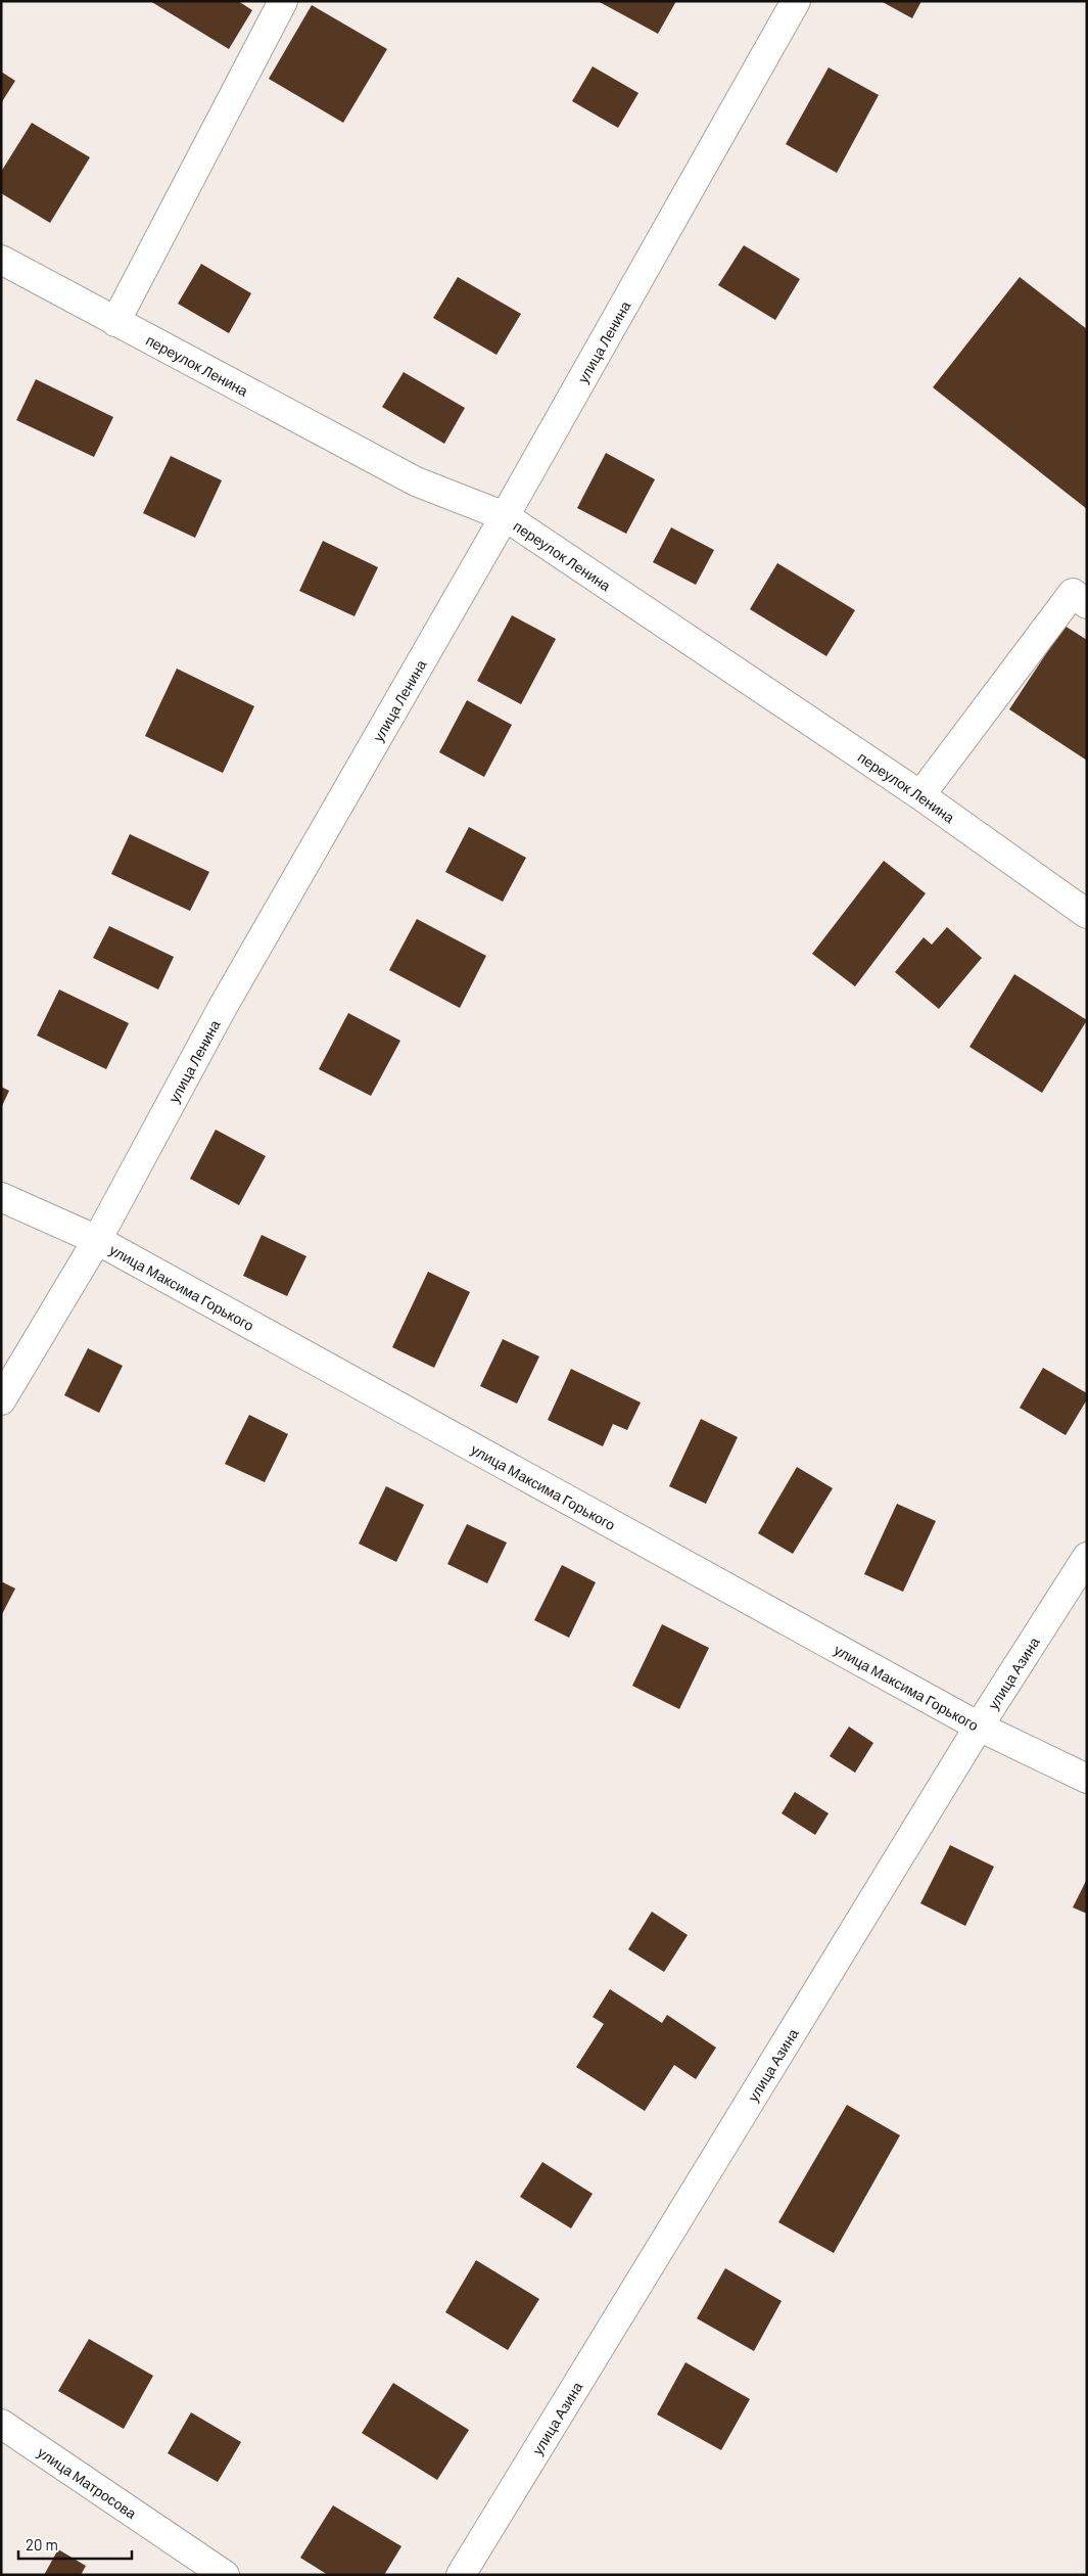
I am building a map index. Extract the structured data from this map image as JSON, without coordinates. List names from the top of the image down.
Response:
{
  "streets": {
    "street": [
      "улица Ленина",
      "переулок Ленина",
      "улица Максима Горького",
      "улица Азина",
      "улица Матросова"
    ]
  },
  "crossings": [
    ["улица Ленина", "переулок Ленина"],
    ["улица Ленина", "улица Максима Горького"],
    ["улица Максима Горького", "улица Азина"]
  ],
  "scale_bar": "20 m"
}
